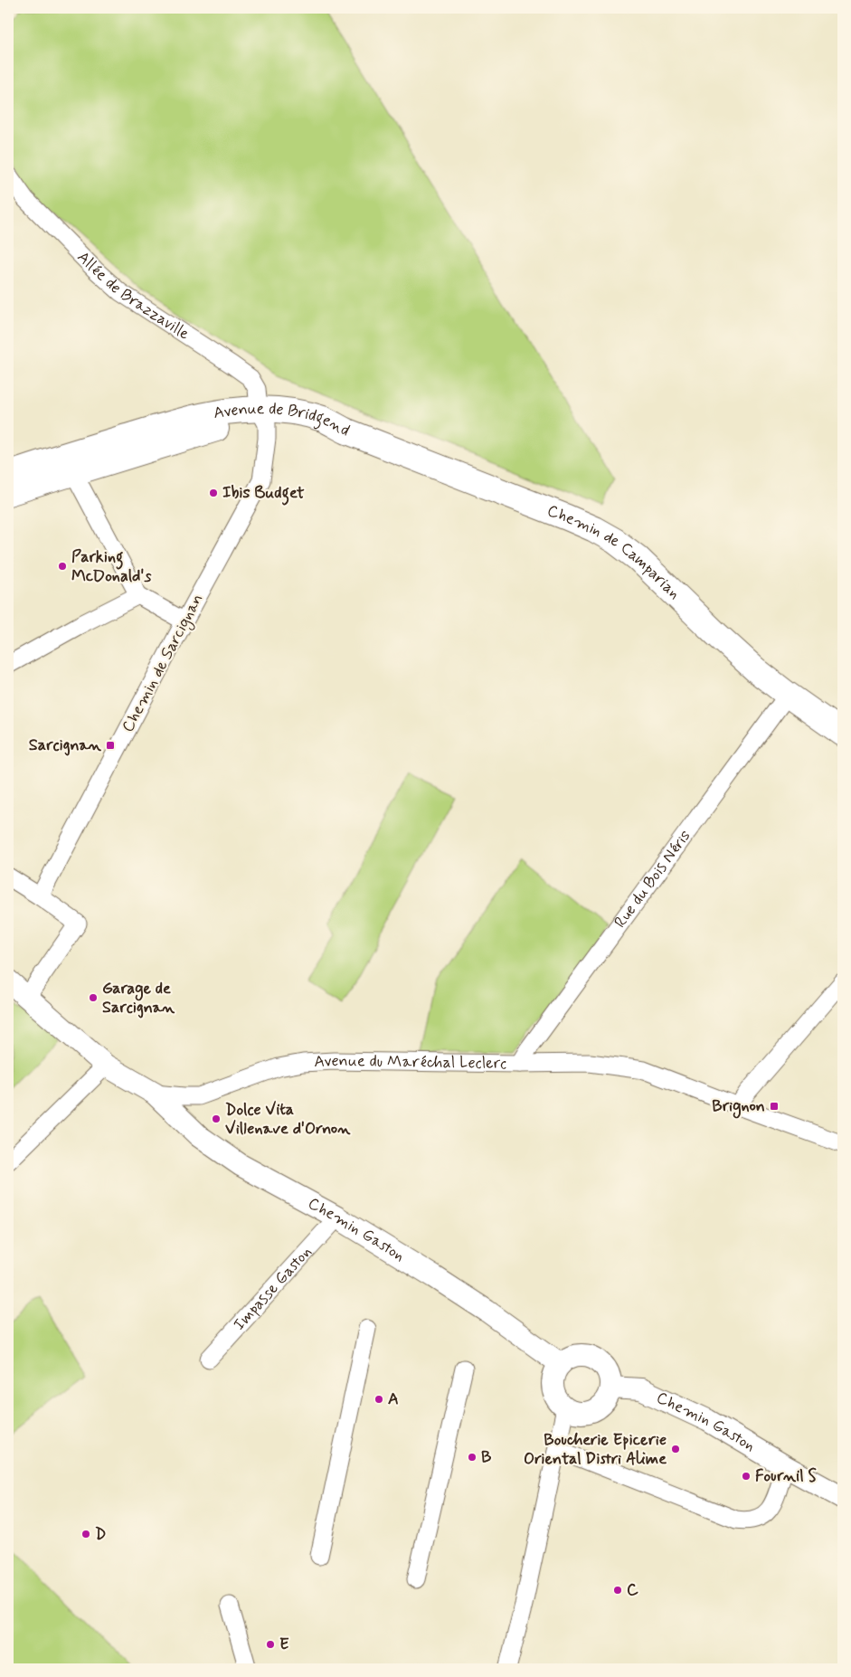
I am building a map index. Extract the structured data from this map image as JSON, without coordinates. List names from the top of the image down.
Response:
{
  "streets": {
    "main road": ["Avenue de Bridgend", "Chemin de Camparian"],
    "street": [
      "Allée de Brazzaville",
      "Chemin de Sarcignan",
      "Rue du Bois Néris",
      "Avenue du Maréchal Leclerc",
      "Chemin Gaston",
      "Impasse Gaston"
    ]
  },
  "crossings": [
    ["Allée de Brazzaville", "Avenue de Bridgend"],
    ["Allée de Brazzaville", "Chemin de Sarcignan"],
    ["Avenue de Bridgend", "Chemin de Camparian"],
    ["Avenue de Bridgend", "Chemin de Sarcignan"],
    ["Chemin de Camparian", "Rue du Bois Néris"],
    ["Rue du Bois Néris", "Avenue du Maréchal Leclerc"],
    ["Avenue du Maréchal Leclerc", "Chemin Gaston"],
    ["Chemin Gaston", "Impasse Gaston"]
  ],
  "places": {
    "other": [
      "Ibis Budget",
      "Parking McDonald's",
      "Garage de Sarcignan",
      "Dolce Vita Villenave d'Ornon",
      "A",
      "Boucherie Epicerie Oriental Distri Alime",
      "B",
      "Fournil S",
      "D",
      "C",
      "E"
    ],
    "transit": ["Sarcignan", "Brignon"]
  }
}
